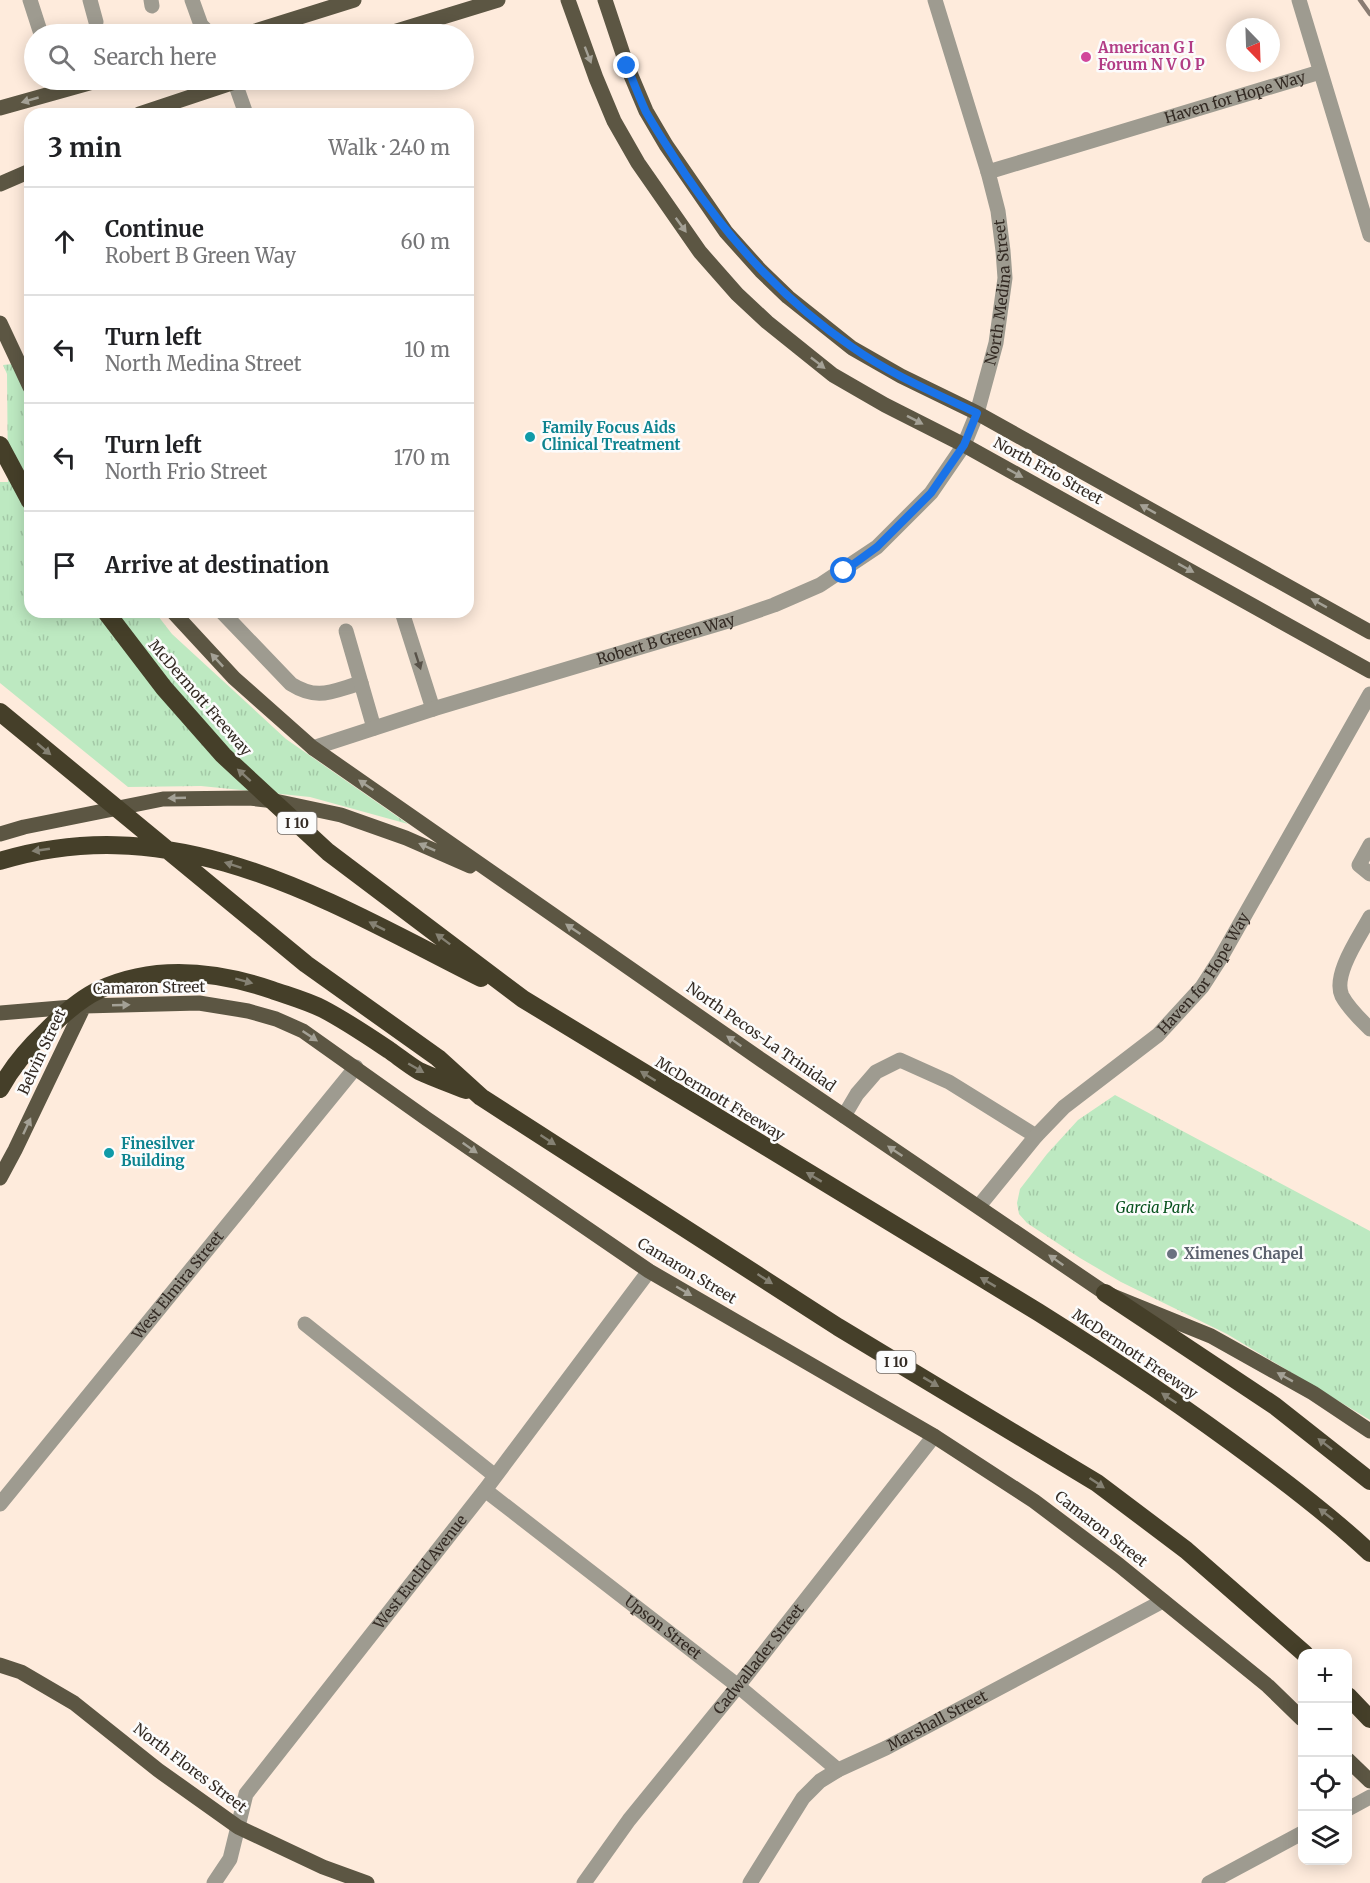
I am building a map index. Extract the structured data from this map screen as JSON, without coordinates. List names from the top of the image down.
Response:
{
  "streets": {
    "highway": ["McDermott Freeway", "I 10"],
    "main road": [
      "North Frio Street",
      "Camaron Street",
      "North Pecos-La Trinidad",
      "Belvin Street",
      "North Flores Street"
    ],
    "street": [
      "Haven for Hope Way",
      "North Medina Street",
      "Robert B Green Way",
      "West Elmira Street",
      "West Euclid Avenue",
      "Upson Street",
      "Cadwallader Street",
      "Marshall Street"
    ]
  },
  "crossings": [
    ["Haven for Hope Way", "North Medina Street"],
    ["Haven for Hope Way", "North Pecos-La Trinidad"],
    ["North Medina Street", "North Frio Street"],
    ["North Medina Street", "Robert B Green Way"],
    ["North Frio Street", "Robert B Green Way"],
    ["Robert B Green Way", "North Pecos-La Trinidad"],
    ["Camaron Street", "Belvin Street"],
    ["Camaron Street", "West Elmira Street"],
    ["Camaron Street", "West Euclid Avenue"],
    ["Camaron Street", "Cadwallader Street"],
    ["Camaron Street", "Marshall Street"],
    ["West Euclid Avenue", "Upson Street"],
    ["West Euclid Avenue", "North Flores Street"],
    ["Upson Street", "Cadwallader Street"],
    ["Upson Street", "Marshall Street"]
  ],
  "one_way": ["Camaron Street", "North Pecos-La Trinidad", "Belvin Street"],
  "parks": ["Garcia Park"],
  "places": [
    "American G I Forum N V O P",
    "Family Focus Aids Clinical Treatment",
    "Finesilver Building",
    "Ximenes Chapel"
  ],
  "north": "bottom right",
  "page": {
    "search": "Search here",
    "heading": ["3 min", "Walk · 240 m"],
    "list": [
      ["Continue", "Robert B Green Way", "60 m"],
      ["Turn left", "North Medina Street", "10 m"],
      ["Turn left", "North Frio Street", "170 m"],
      "Arrive at destination"
    ],
    "map_buttons": ["+", "−"]
  }
}
